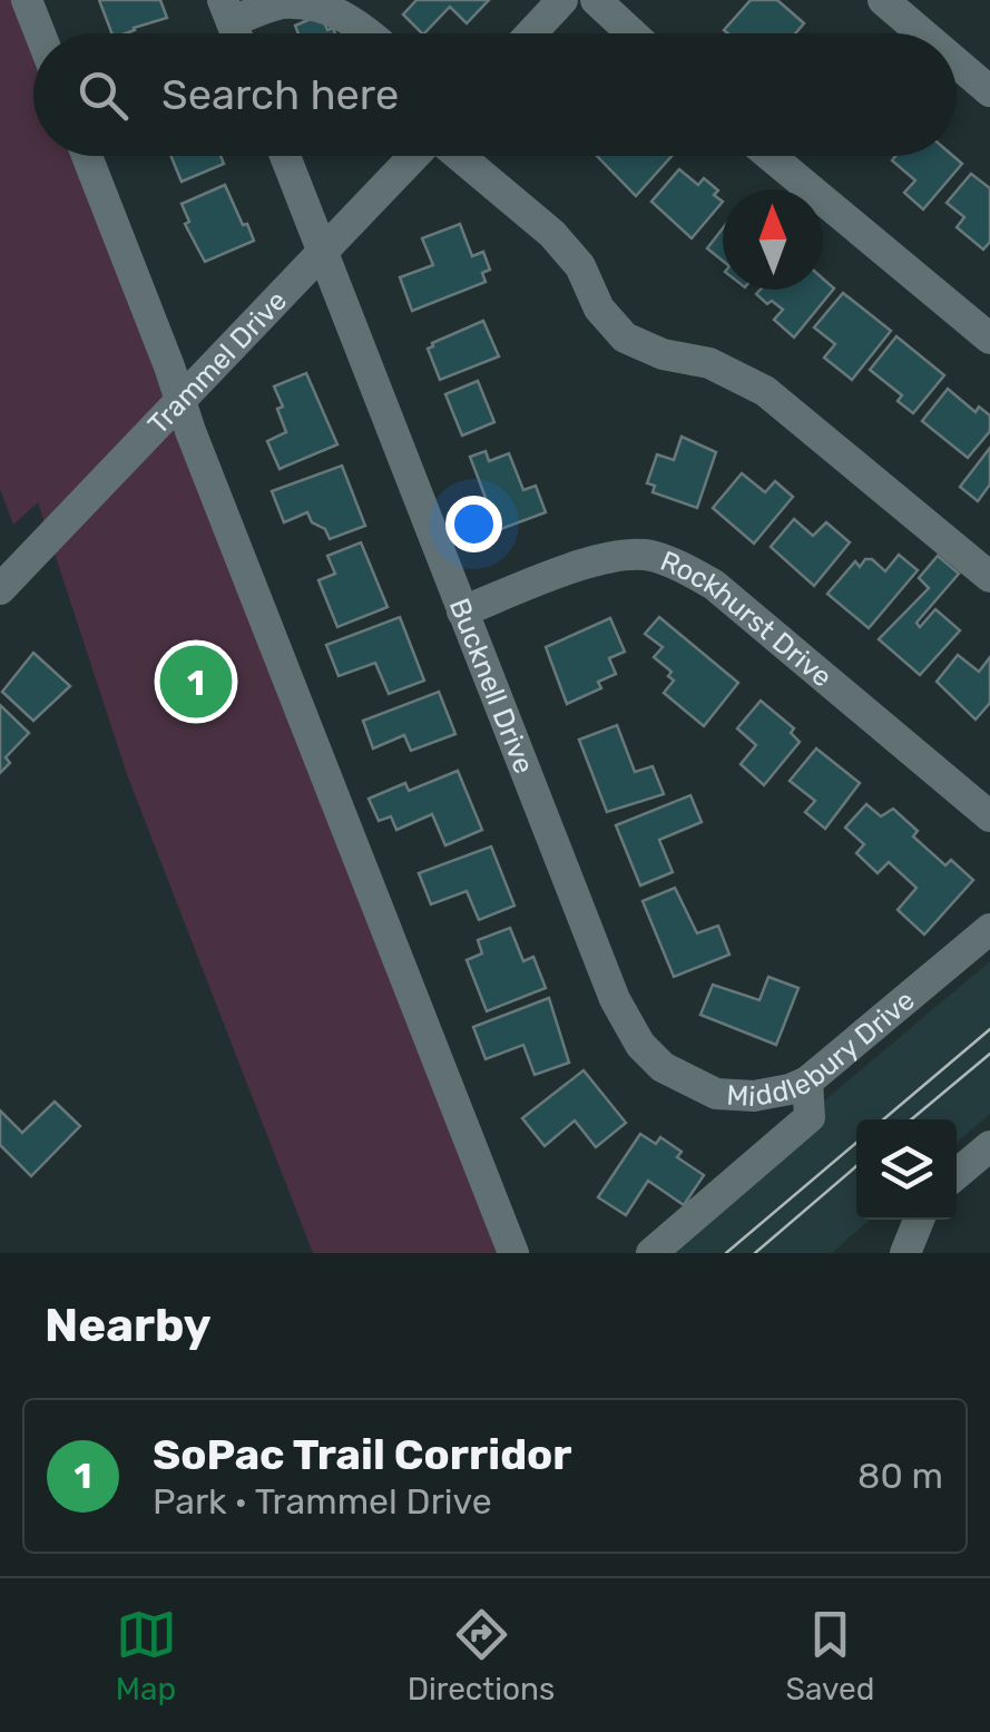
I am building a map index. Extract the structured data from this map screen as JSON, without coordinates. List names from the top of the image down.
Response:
{
  "streets": {
    "street": [
      "Trammel Drive",
      "Rockhurst Drive",
      "Bucknell Drive",
      "Middlebury Drive"
    ]
  },
  "crossings": [
    ["Trammel Drive", "Bucknell Drive"],
    ["Rockhurst Drive", "Bucknell Drive"],
    ["Bucknell Drive", "Middlebury Drive"]
  ],
  "north": "top",
  "page": {
    "search": "Search here",
    "pins": "1",
    "heading": "Nearby",
    "list": [
      {
        "mark": "1",
        "name": "SoPac Trail Corridor",
        "note": "Park · Trammel Drive",
        "value": "80 m"
      }
    ],
    "nav": ["Map", "Directions", "Saved"]
  }
}
